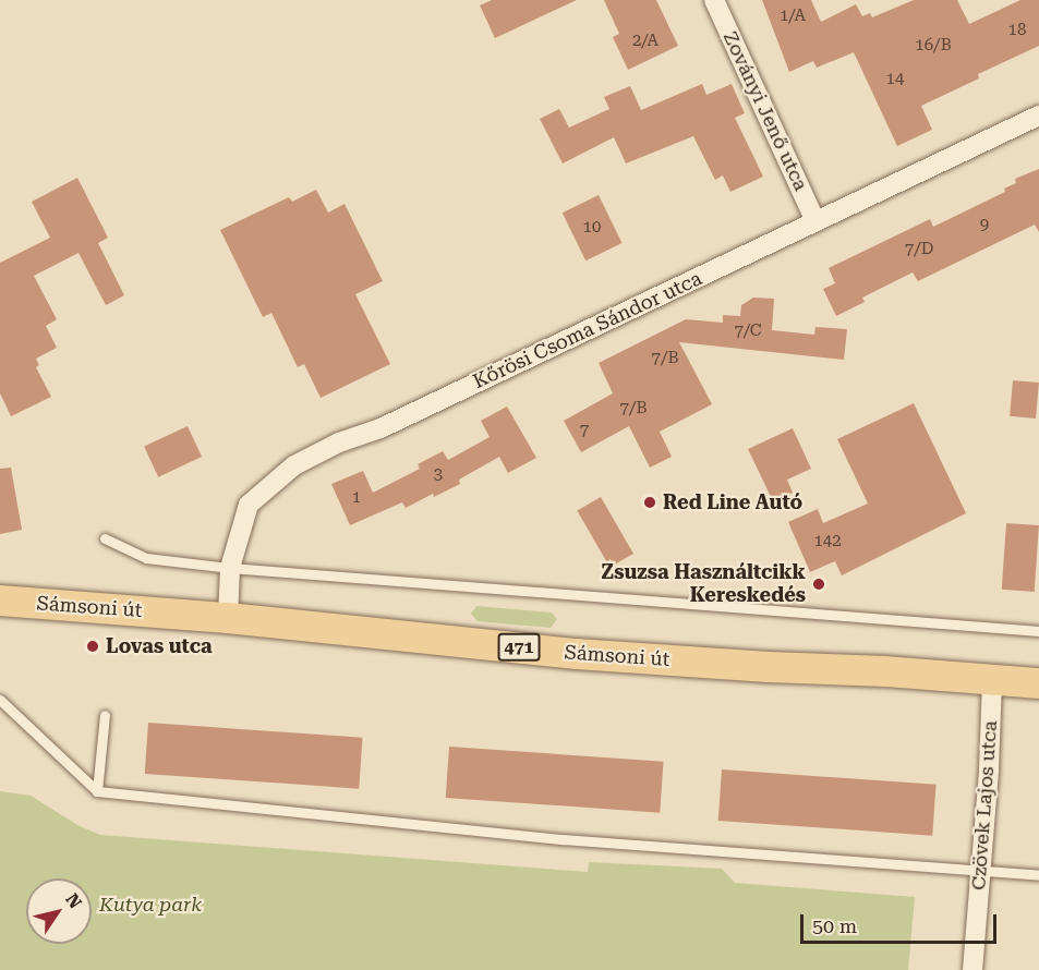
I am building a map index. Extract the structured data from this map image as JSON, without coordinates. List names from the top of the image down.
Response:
{
  "streets": {
    "main road": ["Sámsoni út", "471"],
    "street": ["Zoványi Jenő utca", "Kőrösi Csoma Sándor utca", "Czövek Lajos utca"]
  },
  "crossings": [
    ["Zoványi Jenő utca", "Kőrösi Csoma Sándor utca"],
    ["Kőrösi Csoma Sándor utca", "Sámsoni út"],
    ["Sámsoni út", "Czövek Lajos utca"]
  ],
  "parks": ["Kutya park"],
  "places": ["Red Line Autó", "Zsuzsa Használtcikk Kereskedés", "Lovas utca"],
  "house_numbers": [
    "1/A",
    "18",
    "2/A",
    "16/B",
    "14",
    "9",
    "10",
    "7/D",
    "7/C",
    "7/B",
    "7/B",
    "7",
    "3",
    "1",
    "142"
  ],
  "scale_bar": "50 m",
  "north": "top right"
}
